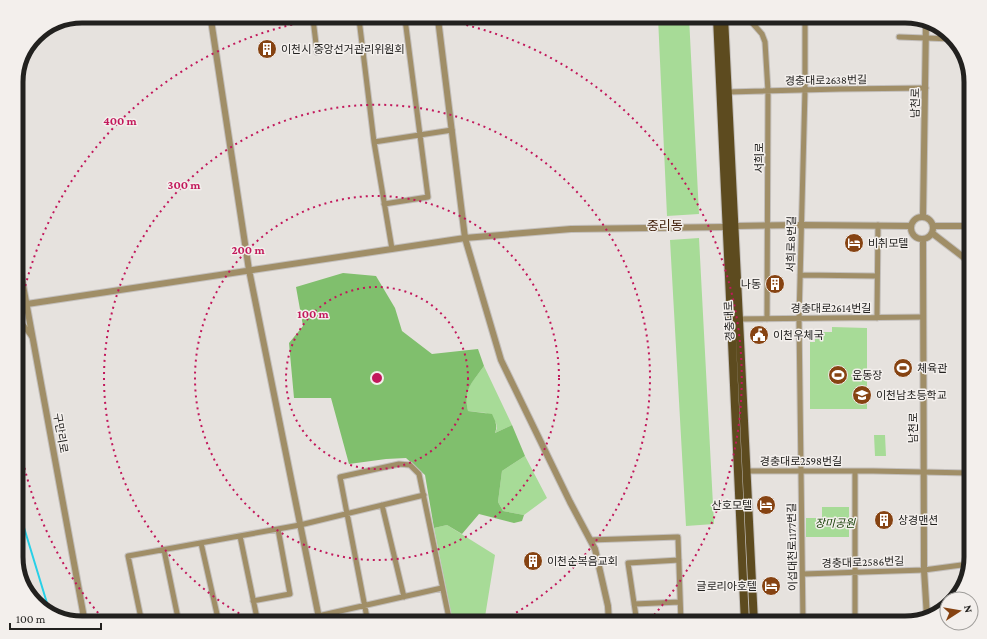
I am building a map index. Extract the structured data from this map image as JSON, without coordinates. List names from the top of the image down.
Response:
{
  "streets": {
    "main road": ["경충대로"],
    "street": [
      "경충대로2638번길",
      "남천로",
      "서희로",
      "서희로8번길",
      "경충대로2614번길",
      "구만리로",
      "경충대로2598번길",
      "이섭대천로1177번길",
      "경충대로2586번길"
    ]
  },
  "crossings": [
    ["경충대로2638번길", "남천로"],
    ["경충대로2638번길", "서희로"],
    ["경충대로2638번길", "서희로8번길"],
    ["경충대로2638번길", "경충대로"],
    ["남천로", "경충대로2614번길"],
    ["남천로", "경충대로2598번길"],
    ["남천로", "경충대로2586번길"],
    ["서희로", "경충대로2614번길"],
    ["서희로8번길", "경충대로2614번길"],
    ["서희로8번길", "경충대로2598번길"],
    ["서희로8번길", "이섭대천로1177번길"],
    ["경충대로2614번길", "경충대로"],
    ["경충대로", "경충대로2598번길"],
    ["경충대로2598번길", "이섭대천로1177번길"],
    ["경충대로2598번길", "경충대로2586번길"],
    ["이섭대천로1177번길", "경충대로2586번길"]
  ],
  "districts": ["중리동"],
  "parks": ["장미공원"],
  "places": {
    "building": [
      "이천시 중앙선거관리위원회",
      "나동",
      "상경맨션",
      "이천순복음교회"
    ],
    "hotel": ["비취모텔", "산호모텔", "글로리아호텔"],
    "public building": ["이천우체국"],
    "sports": ["체육관", "운동장"],
    "school or university": ["이천남초등학교"]
  },
  "scale_bar": "100 m",
  "north": "right",
  "rings": [
    "400 m",
    "300 m",
    "200 m",
    "100 m"
  ]
}
